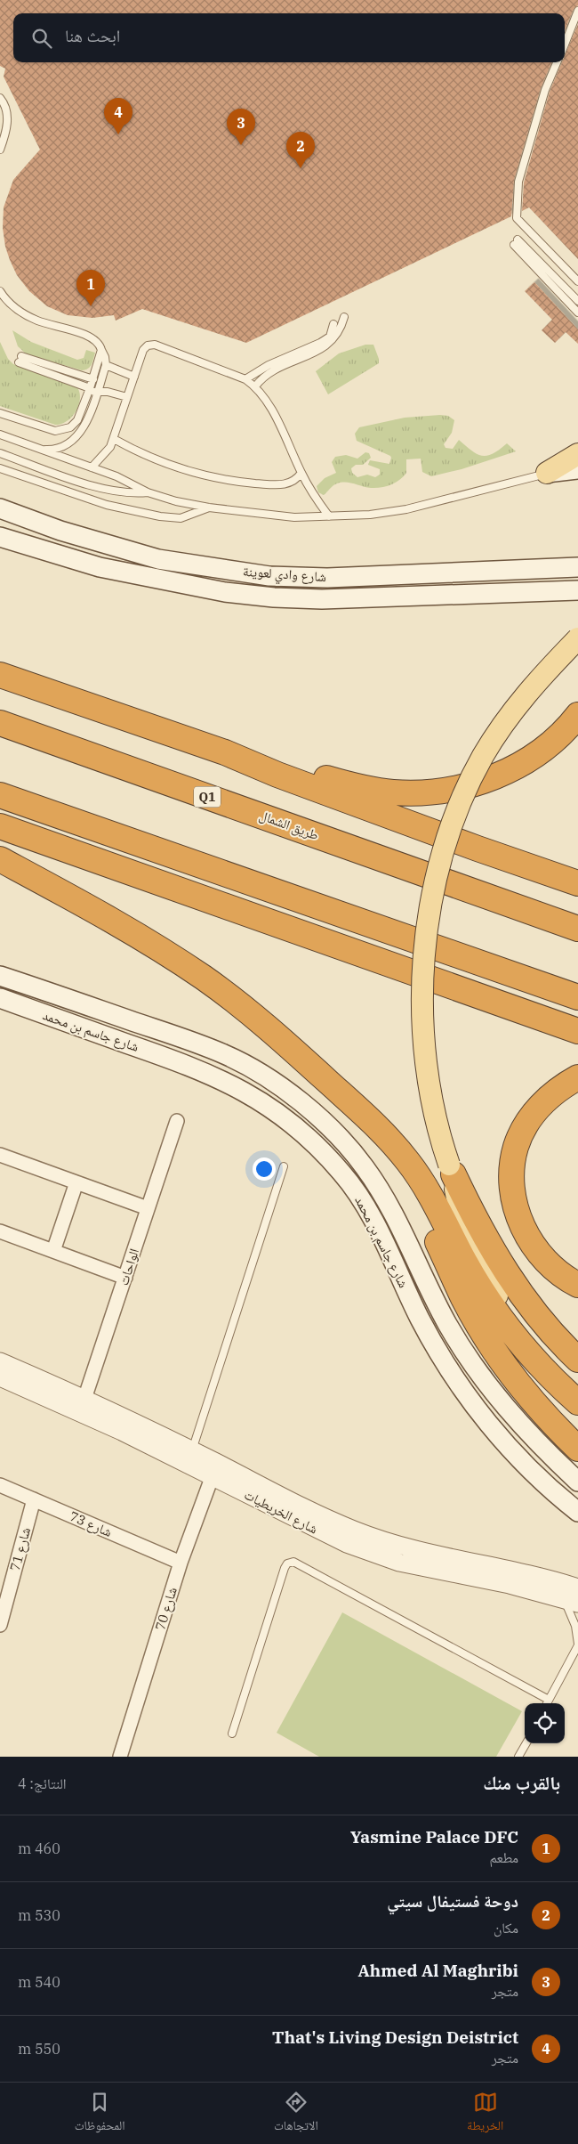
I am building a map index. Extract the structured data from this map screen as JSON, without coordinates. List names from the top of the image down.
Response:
{
  "streets": {
    "highway": ["Q1", "طريق الشمال"],
    "main road": ["شارع وادي لعوينة", "شارع جاسم بن محمد"],
    "street": [
      "الواحات",
      "شارع الخريطيات",
      "شارع 73",
      "شارع 71",
      "شارع 70"
    ]
  },
  "crossings": [
    ["الواحات", "شارع الخريطيات"],
    ["شارع الخريطيات", "شارع 70"],
    ["شارع 73", "شارع 71"],
    ["شارع 73", "شارع 70"]
  ],
  "page": {
    "search": "ابحث هنا",
    "pins": [
      "4",
      "3",
      "2",
      "1"
    ],
    "heading": ["بالقرب منك", "النتائج: 4"],
    "list": [
      {
        "mark": "1",
        "name": "Yasmine Palace DFC",
        "note": "مطعم",
        "value": "460 m"
      },
      {
        "mark": "2",
        "name": "دوحة فستيفال سيتي",
        "note": "مكان",
        "value": "530 m"
      },
      {
        "mark": "3",
        "name": "Ahmed Al Maghribi",
        "note": "متجر",
        "value": "540 m"
      },
      {
        "mark": "4",
        "name": "That's Living Design Deistrict",
        "note": "متجر",
        "value": "550 m"
      }
    ],
    "nav": ["الخريطة", "الاتجاهات", "المحفوظات"]
  }
}
